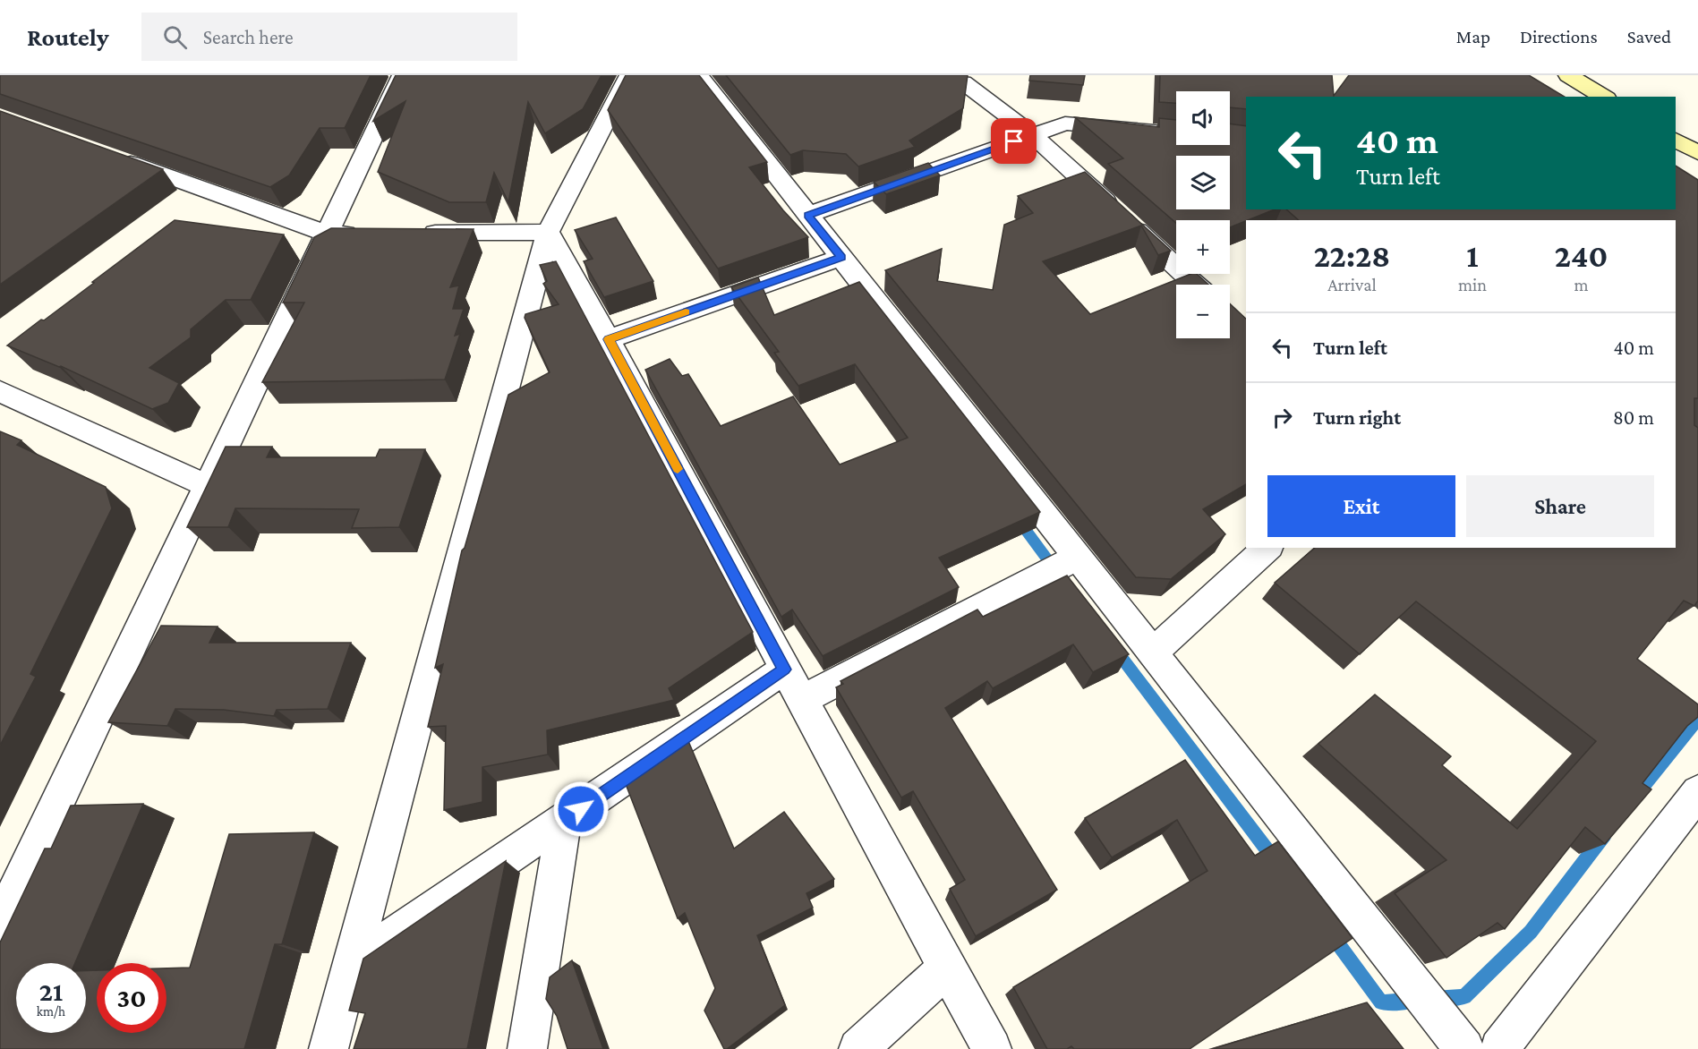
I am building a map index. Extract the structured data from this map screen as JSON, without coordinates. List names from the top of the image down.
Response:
{
  "page": {
    "header": "Routely",
    "search": "Search here",
    "nav": ["Map", "Directions", "Saved"],
    "map_buttons": ["+", "−"],
    "turn": ["40 m", "Turn left"],
    "eta": [
      "22:28",
      "Arrival",
      "1",
      "min",
      "240",
      "m"
    ],
    "list": [
      {
        "name": "Turn left",
        "value": "40 m"
      },
      {
        "name": "Turn right",
        "value": "80 m"
      }
    ],
    "buttons": ["Exit", "Share"],
    "speed": "21 km/h",
    "limit": "30"
  }
}
